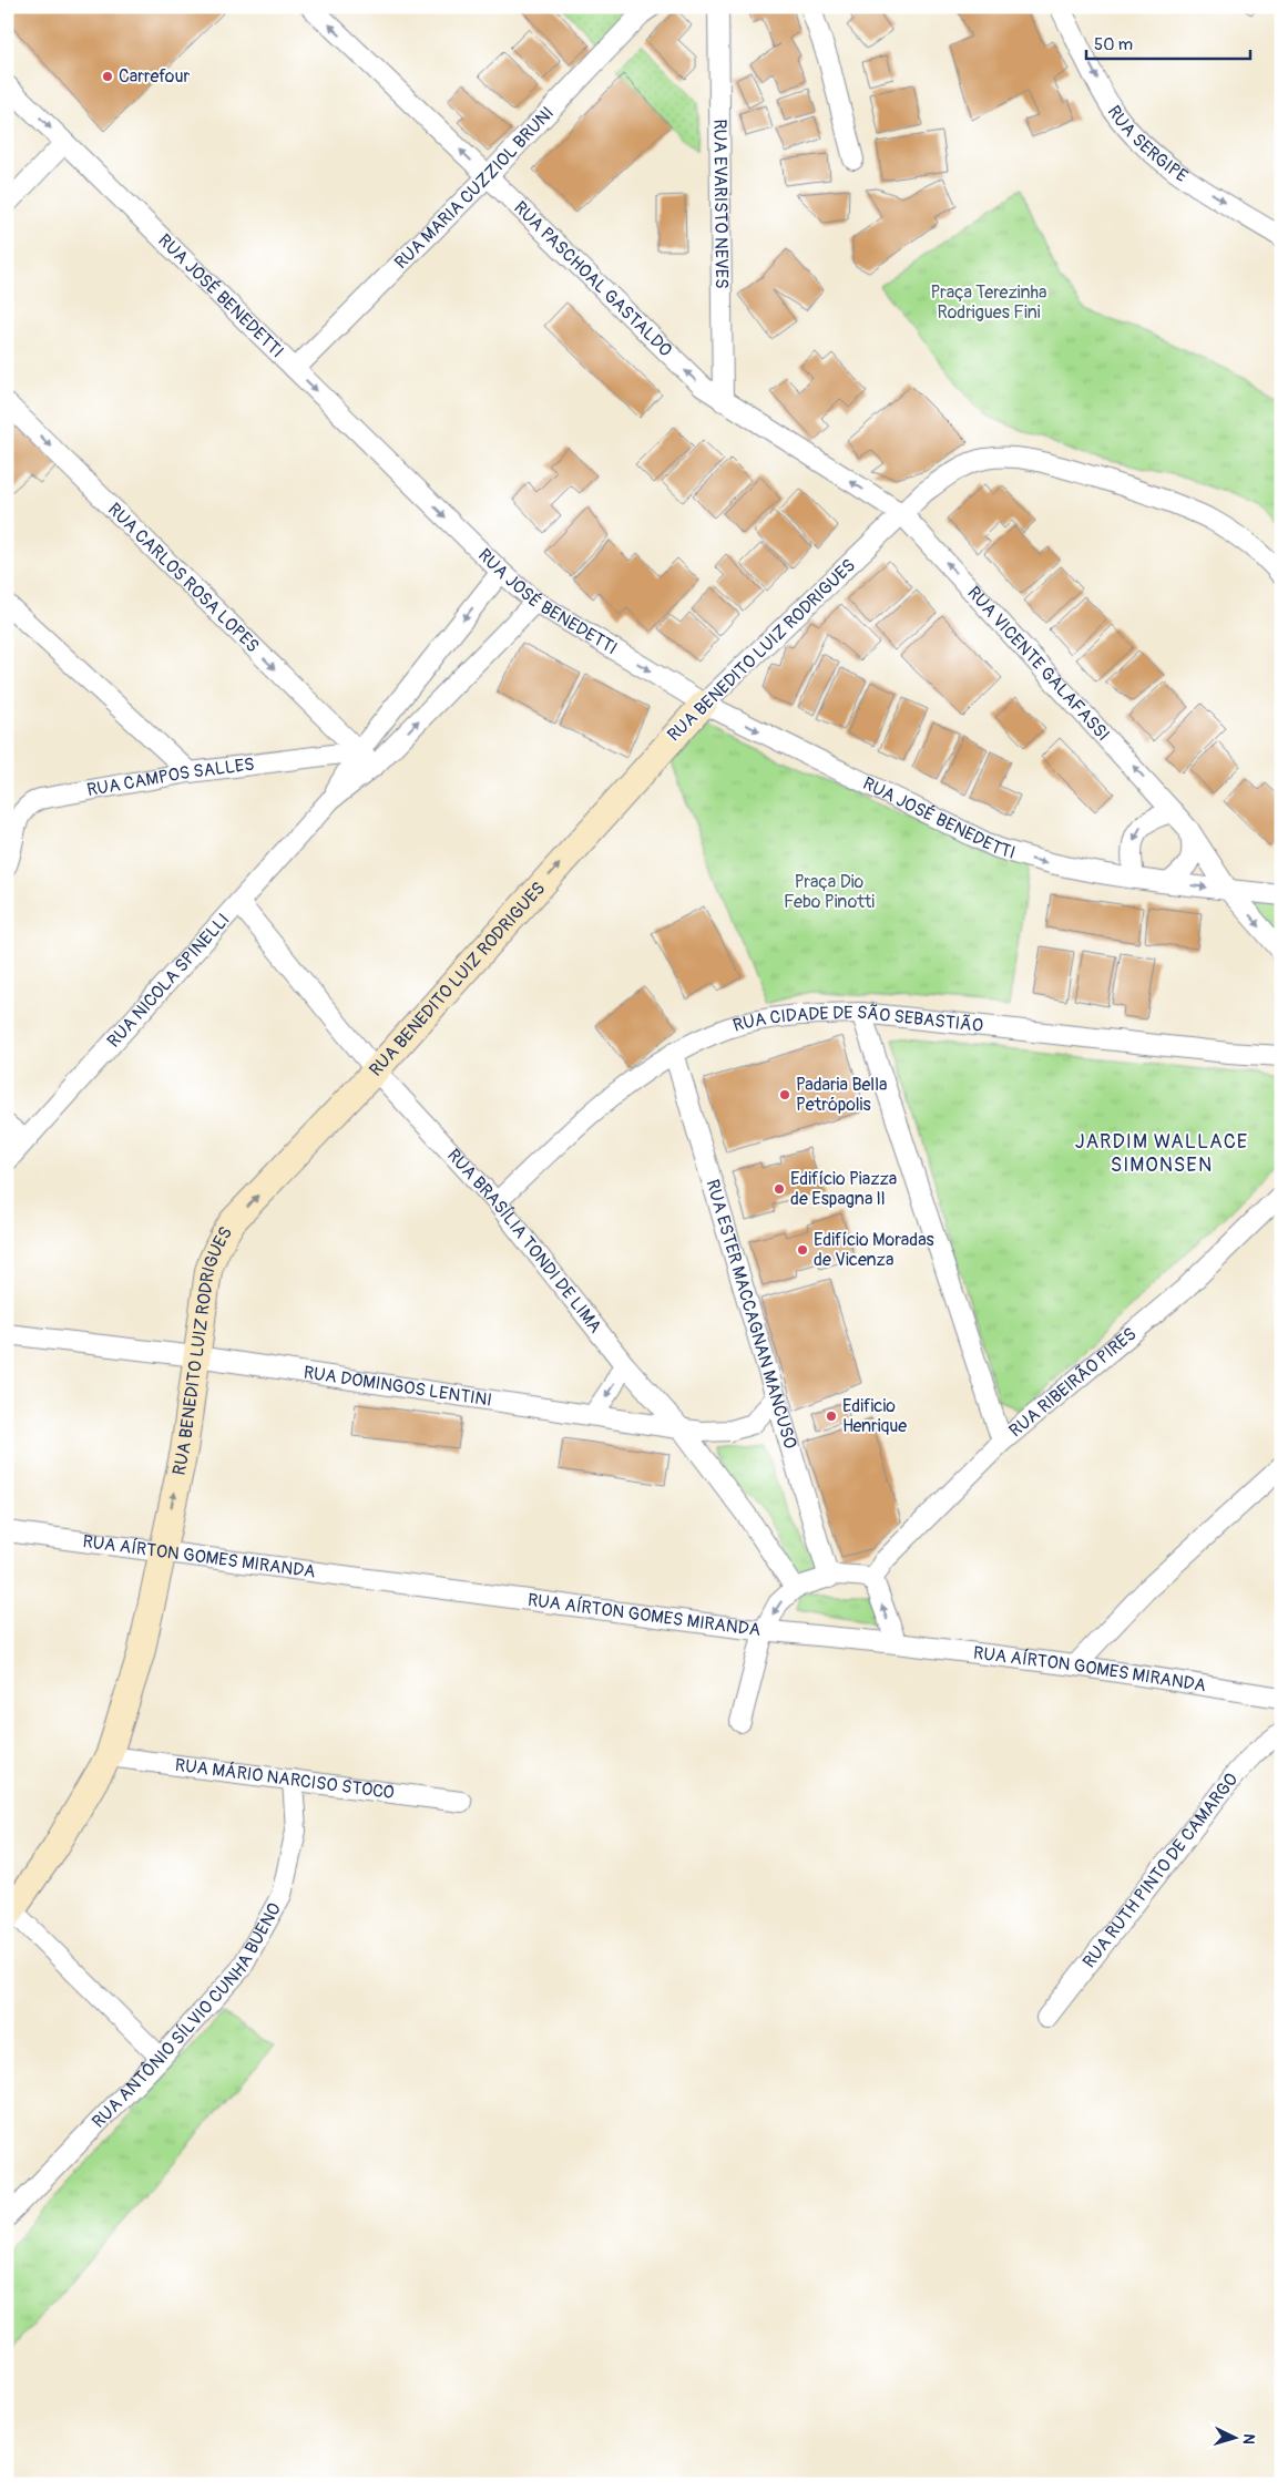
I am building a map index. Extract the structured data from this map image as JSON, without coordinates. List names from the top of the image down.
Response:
{
  "streets": {
    "street": [
      "RUA SERGIPE",
      "RUA MARIA CUZZIOL BRUNI",
      "RUA EVARISTO NEVES",
      "RUA PASCHOAL GASTALDO",
      "RUA JOSÉ BENEDETTI",
      "RUA CARLOS ROSA LOPES",
      "RUA BENEDITO LUIZ RODRIGUES",
      "RUA VICENTE GALAFASSI",
      "RUA CAMPOS SALLES",
      "RUA NICOLA SPINELLI",
      "RUA CIDADE DE SÃO SEBASTIÃO",
      "RUA BRASÍLIA TONDI DE LIMA",
      "RUA ESTER MACCAGNAN MANCUSO",
      "RUA RIBEIRÃO PIRES",
      "RUA DOMINGOS LENTINI",
      "RUA AÍRTON GOMES MIRANDA",
      "RUA MÁRIO NARCISO STOCO",
      "RUA RUTH PINTO DE CAMARGO",
      "RUA ANTÔNIO SÍLVIO CUNHA BUENO"
    ]
  },
  "crossings": [
    ["RUA MARIA CUZZIOL BRUNI", "RUA PASCHOAL GASTALDO"],
    ["RUA MARIA CUZZIOL BRUNI", "RUA JOSÉ BENEDETTI"],
    ["RUA EVARISTO NEVES", "RUA PASCHOAL GASTALDO"],
    ["RUA PASCHOAL GASTALDO", "RUA BENEDITO LUIZ RODRIGUES"],
    ["RUA PASCHOAL GASTALDO", "RUA VICENTE GALAFASSI"],
    ["RUA JOSÉ BENEDETTI", "RUA BENEDITO LUIZ RODRIGUES"],
    ["RUA JOSÉ BENEDETTI", "RUA VICENTE GALAFASSI"],
    ["RUA JOSÉ BENEDETTI", "RUA NICOLA SPINELLI"],
    ["RUA CARLOS ROSA LOPES", "RUA CAMPOS SALLES"],
    ["RUA CARLOS ROSA LOPES", "RUA NICOLA SPINELLI"],
    ["RUA BENEDITO LUIZ RODRIGUES", "RUA VICENTE GALAFASSI"],
    ["RUA BENEDITO LUIZ RODRIGUES", "RUA BRASÍLIA TONDI DE LIMA"],
    ["RUA BENEDITO LUIZ RODRIGUES", "RUA DOMINGOS LENTINI"],
    ["RUA BENEDITO LUIZ RODRIGUES", "RUA AÍRTON GOMES MIRANDA"],
    ["RUA BENEDITO LUIZ RODRIGUES", "RUA MÁRIO NARCISO STOCO"],
    ["RUA CAMPOS SALLES", "RUA NICOLA SPINELLI"],
    ["RUA NICOLA SPINELLI", "RUA BRASÍLIA TONDI DE LIMA"],
    ["RUA CIDADE DE SÃO SEBASTIÃO", "RUA BRASÍLIA TONDI DE LIMA"],
    ["RUA CIDADE DE SÃO SEBASTIÃO", "RUA ESTER MACCAGNAN MANCUSO"],
    ["RUA BRASÍLIA TONDI DE LIMA", "RUA DOMINGOS LENTINI"],
    ["RUA ESTER MACCAGNAN MANCUSO", "RUA DOMINGOS LENTINI"],
    ["RUA MÁRIO NARCISO STOCO", "RUA ANTÔNIO SÍLVIO CUNHA BUENO"]
  ],
  "one_way": [
    "RUA SERGIPE",
    "RUA PASCHOAL GASTALDO",
    "RUA JOSÉ BENEDETTI",
    "RUA BENEDITO LUIZ RODRIGUES",
    "RUA VICENTE GALAFASSI"
  ],
  "districts": ["JARDIM WALLACE SIMONSEN"],
  "parks": ["Praça Terezinha Rodrigues Fini", "Praça Dio Febo Pinotti"],
  "places": [
    "Carrefour",
    "Padaria Bella Petrópolis",
    "Edifício Piazza de Espagna ll",
    "Edifício Moradas de Vicenza",
    "Edificio Henrique"
  ],
  "scale_bar": "50 m",
  "north": "right"
}
